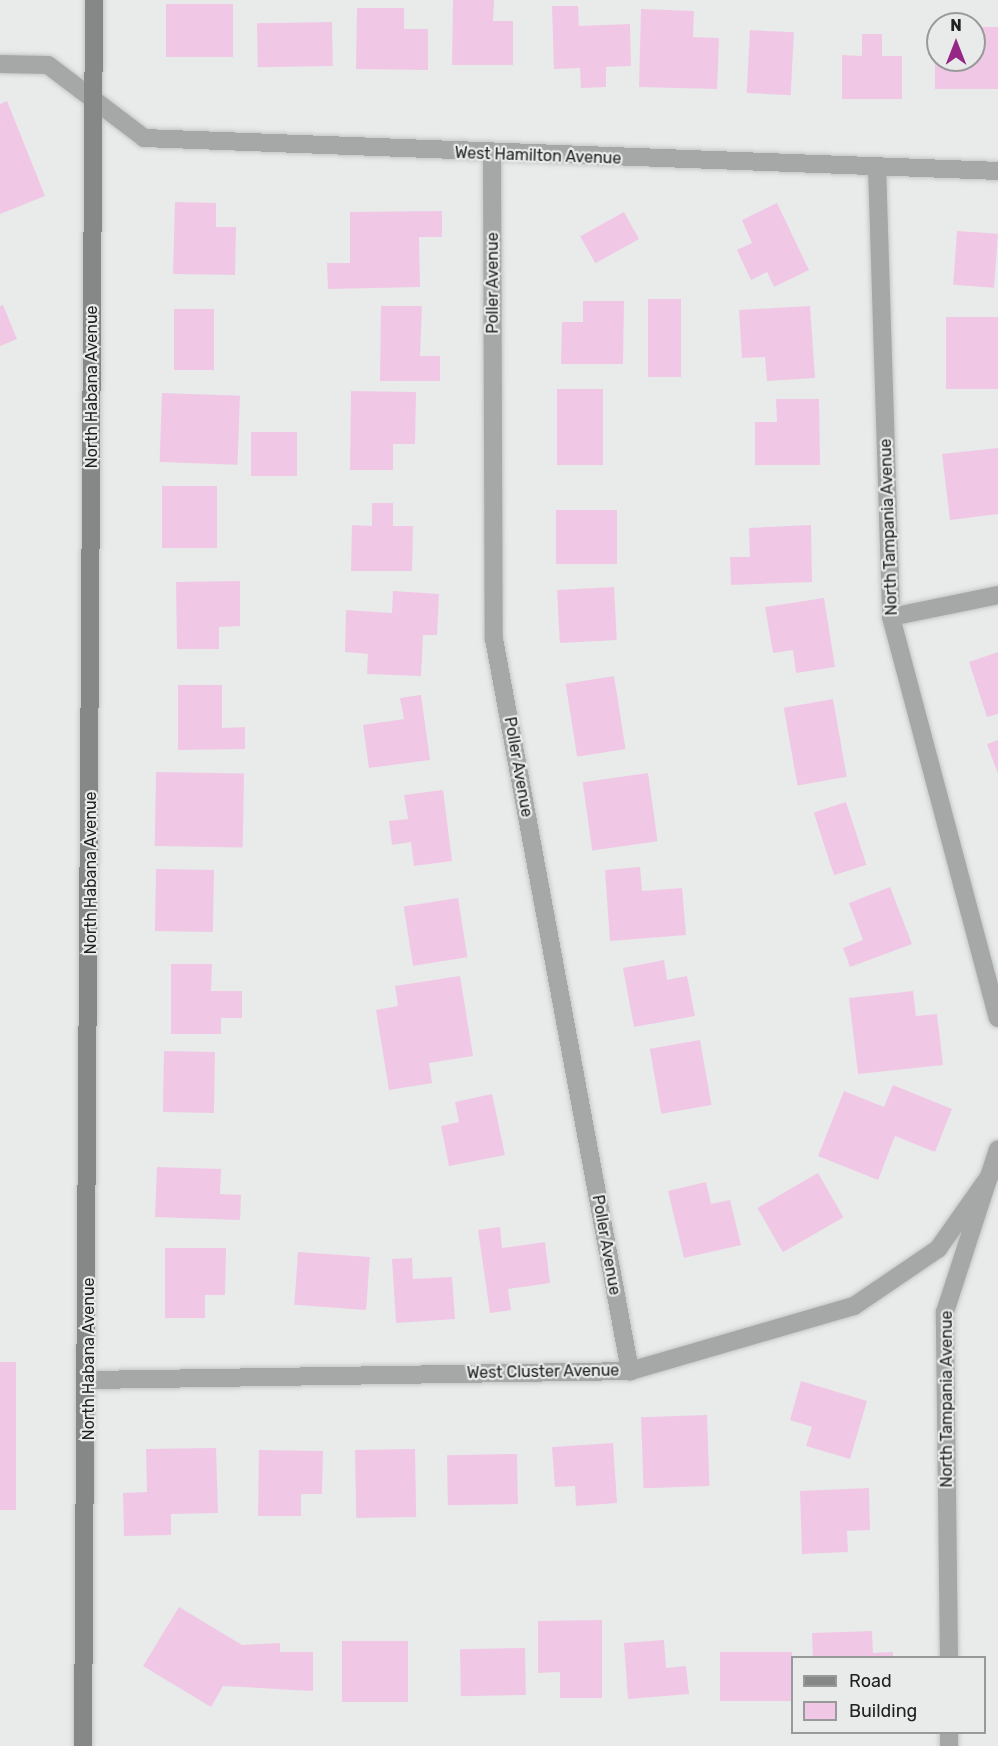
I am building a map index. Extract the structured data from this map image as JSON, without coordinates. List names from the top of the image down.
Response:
{
  "streets": {
    "street": [
      "West Hamilton Avenue",
      "Poller Avenue",
      "North Habana Avenue",
      "North Tampania Avenue",
      "West Cluster Avenue"
    ]
  },
  "crossings": [
    ["West Hamilton Avenue", "Poller Avenue"],
    ["West Hamilton Avenue", "North Habana Avenue"],
    ["West Hamilton Avenue", "North Tampania Avenue"],
    ["Poller Avenue", "West Cluster Avenue"],
    ["North Habana Avenue", "West Cluster Avenue"],
    ["North Tampania Avenue", "West Cluster Avenue"]
  ],
  "legend": ["Road", "Building"],
  "north": "top"
}
